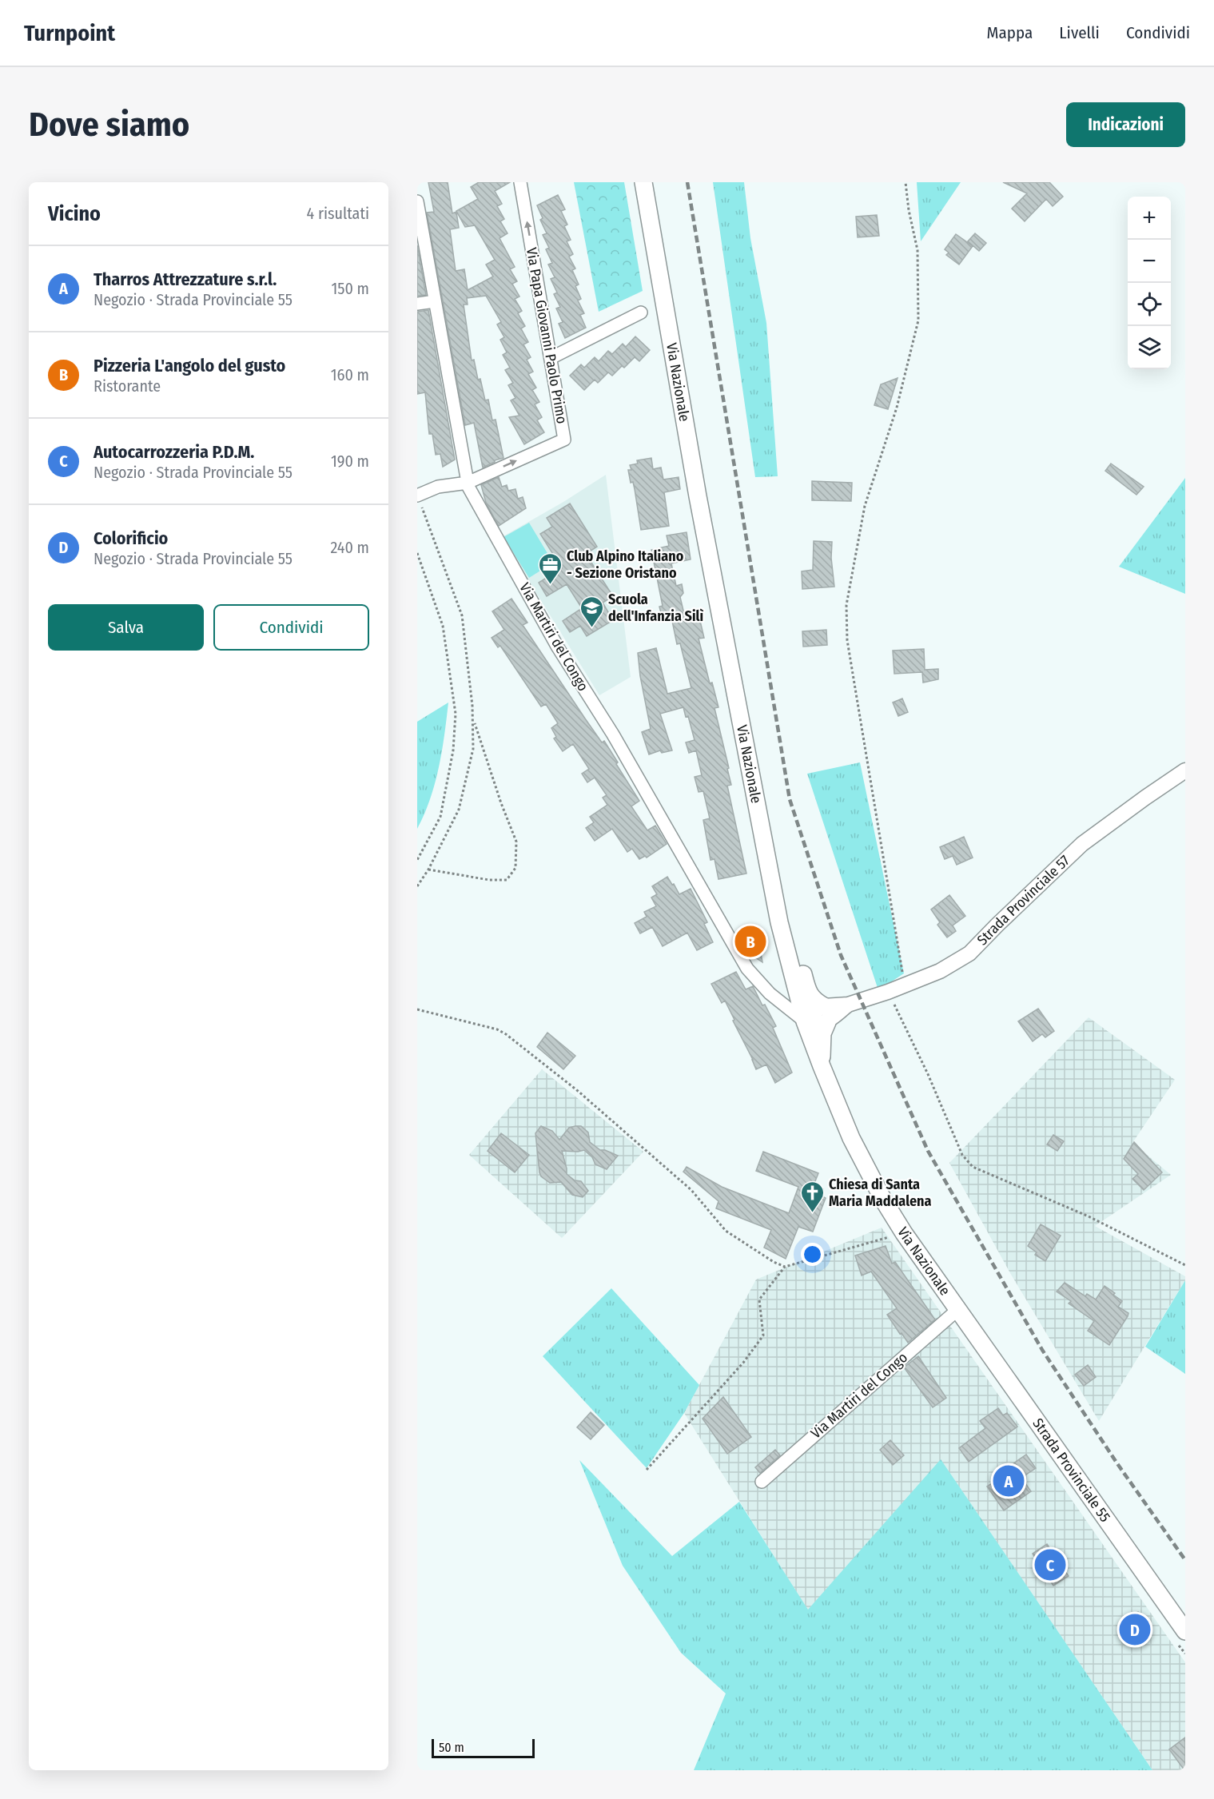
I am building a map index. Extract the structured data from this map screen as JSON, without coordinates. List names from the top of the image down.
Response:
{
  "streets": {
    "main road": ["Via Nazionale", "Strada Provinciale 55"],
    "street": ["Via Papa Giovanni Paolo Primo", "Via Martiri del Congo", "Strada Provinciale 57"]
  },
  "crossings": [
    ["Via Papa Giovanni Paolo Primo", "Via Martiri del Congo"],
    ["Via Nazionale", "Via Martiri del Congo"],
    ["Via Nazionale", "Strada Provinciale 55"],
    ["Via Martiri del Congo", "Strada Provinciale 55"]
  ],
  "one_way": ["Via Papa Giovanni Paolo Primo"],
  "places": {
    "office": ["Club Alpino Italiano - Sezione Oristano"],
    "school or university": ["Scuola dell'Infanzia Silì"],
    "church": ["Chiesa di Santa Maria Maddalena"]
  },
  "scale_bar": "50 m",
  "page": {
    "header": "Turnpoint",
    "nav": ["Mappa", "Livelli", "Condividi"],
    "buttons": [
      "Indicazioni",
      ["Salva", "Condividi"]
    ],
    "title": "Dove siamo",
    "heading": ["Vicino", "4 risultati"],
    "map_buttons": ["+", "−"],
    "list": [
      {
        "mark": "A",
        "name": "Tharros Attrezzature s.r.l.",
        "note": "Negozio · Strada Provinciale 55",
        "value": "150 m"
      },
      {
        "mark": "B",
        "name": "Pizzeria L'angolo del gusto",
        "note": "Ristorante",
        "value": "160 m"
      },
      {
        "mark": "C",
        "name": "Autocarrozzeria P.D.M.",
        "note": "Negozio · Strada Provinciale 55",
        "value": "190 m"
      },
      {
        "mark": "D",
        "name": "Colorificio",
        "note": "Negozio · Strada Provinciale 55",
        "value": "240 m"
      }
    ],
    "pins": [
      "B",
      "A",
      "C",
      "D"
    ],
    "scale": "50 m"
  }
}
